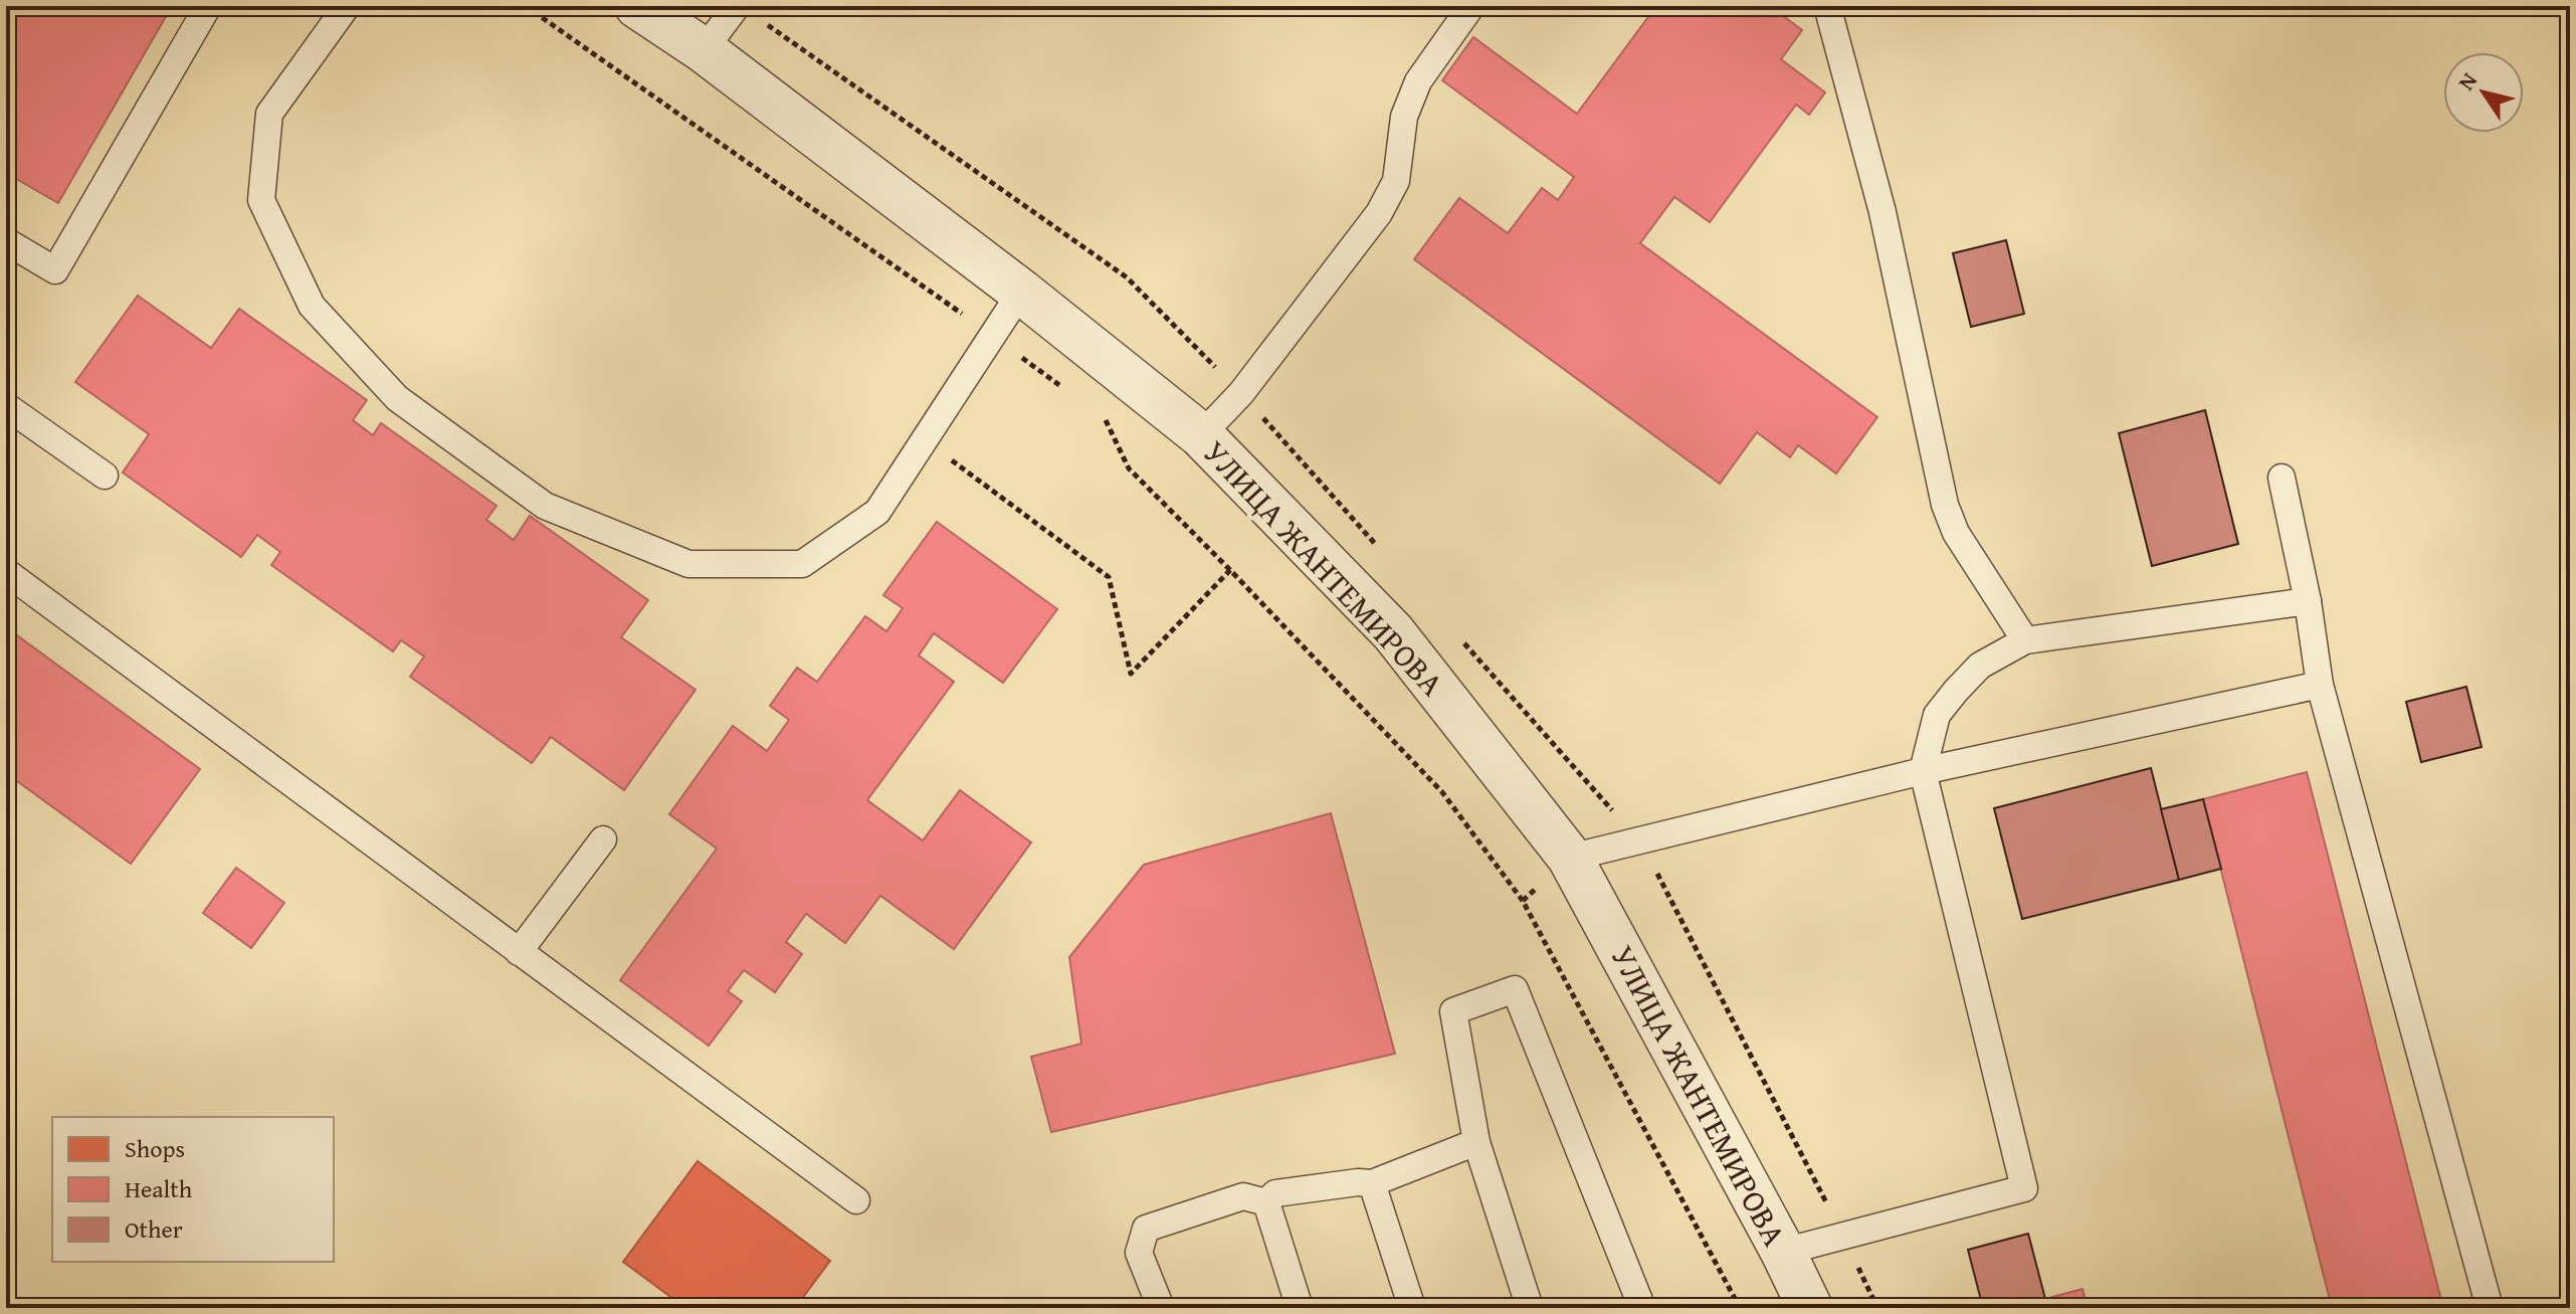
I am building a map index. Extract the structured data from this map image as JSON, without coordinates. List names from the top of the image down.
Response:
{
  "streets": {
    "street": ["УЛИЦА ЖАНТЕМИРОВА"]
  },
  "legend": ["Shops", "Health", "Other"],
  "north": "top left"
}
